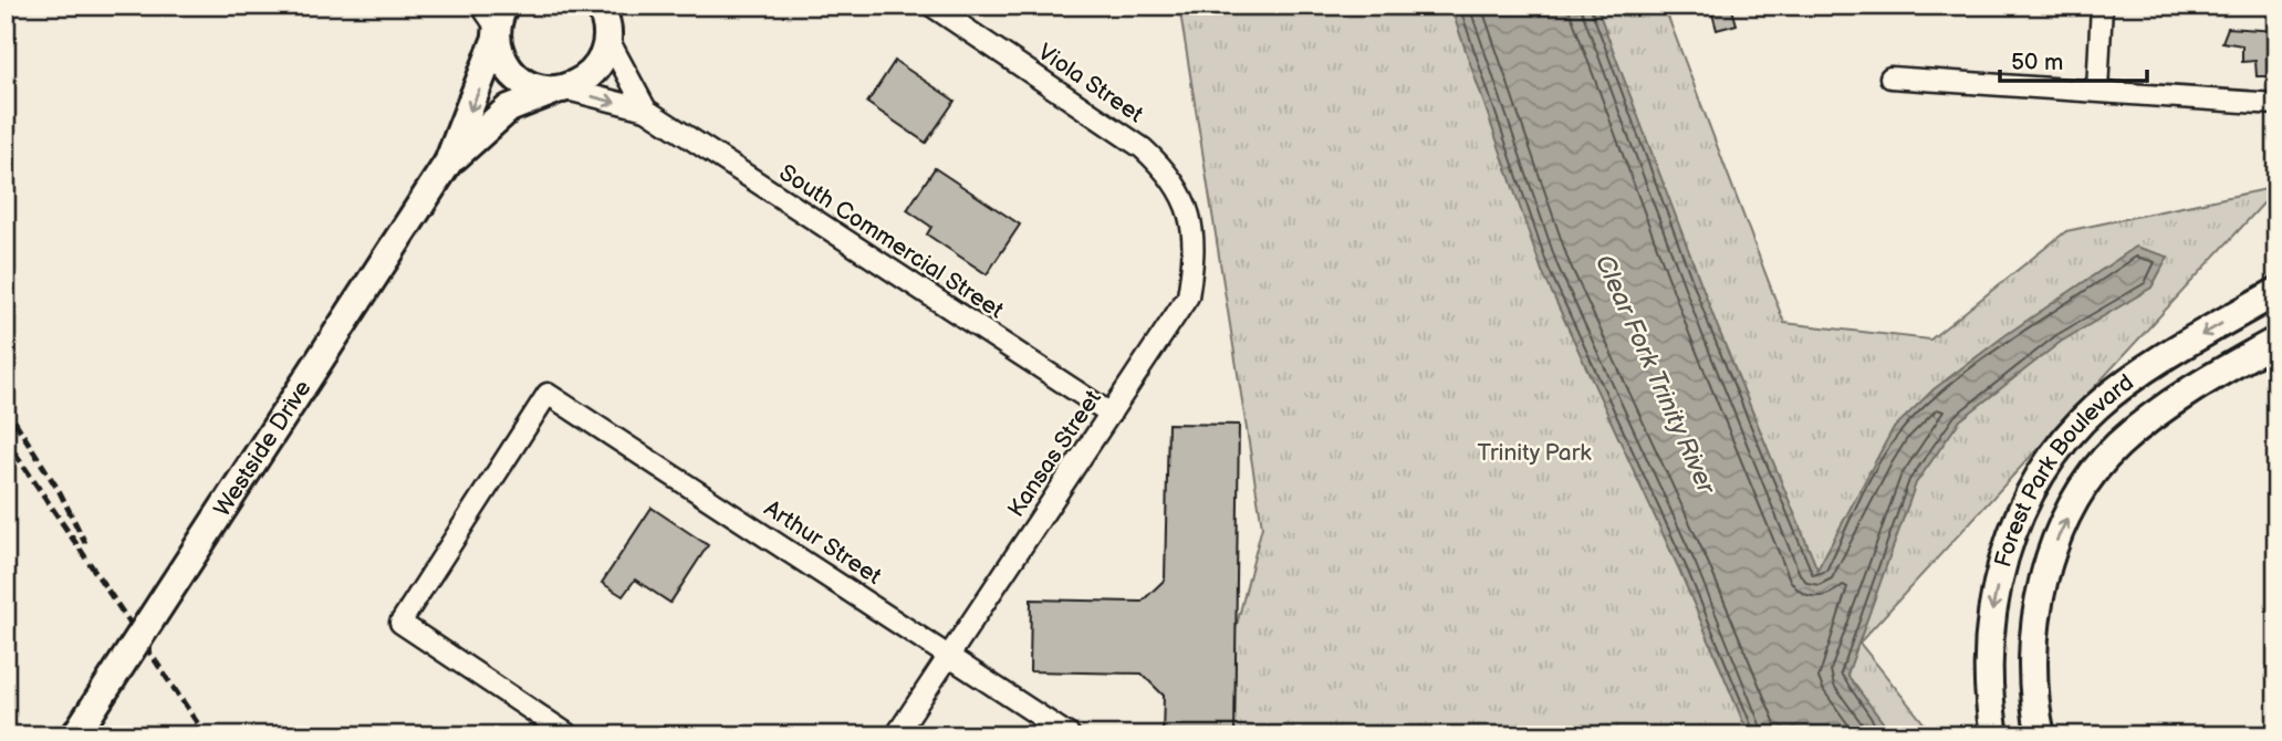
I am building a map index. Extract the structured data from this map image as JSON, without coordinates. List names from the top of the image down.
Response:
{
  "streets": {
    "main road": ["Westside Drive", "Forest Park Boulevard"],
    "street": [
      "Viola Street",
      "South Commercial Street",
      "Kansas Street",
      "Arthur Street"
    ]
  },
  "crossings": [
    ["Viola Street", "Kansas Street"],
    ["South Commercial Street", "Westside Drive"],
    ["South Commercial Street", "Kansas Street"],
    ["Kansas Street", "Arthur Street"]
  ],
  "water": ["Clear Fork Trinity River"],
  "parks": ["Trinity Park"],
  "scale_bar": "50 m"
}
